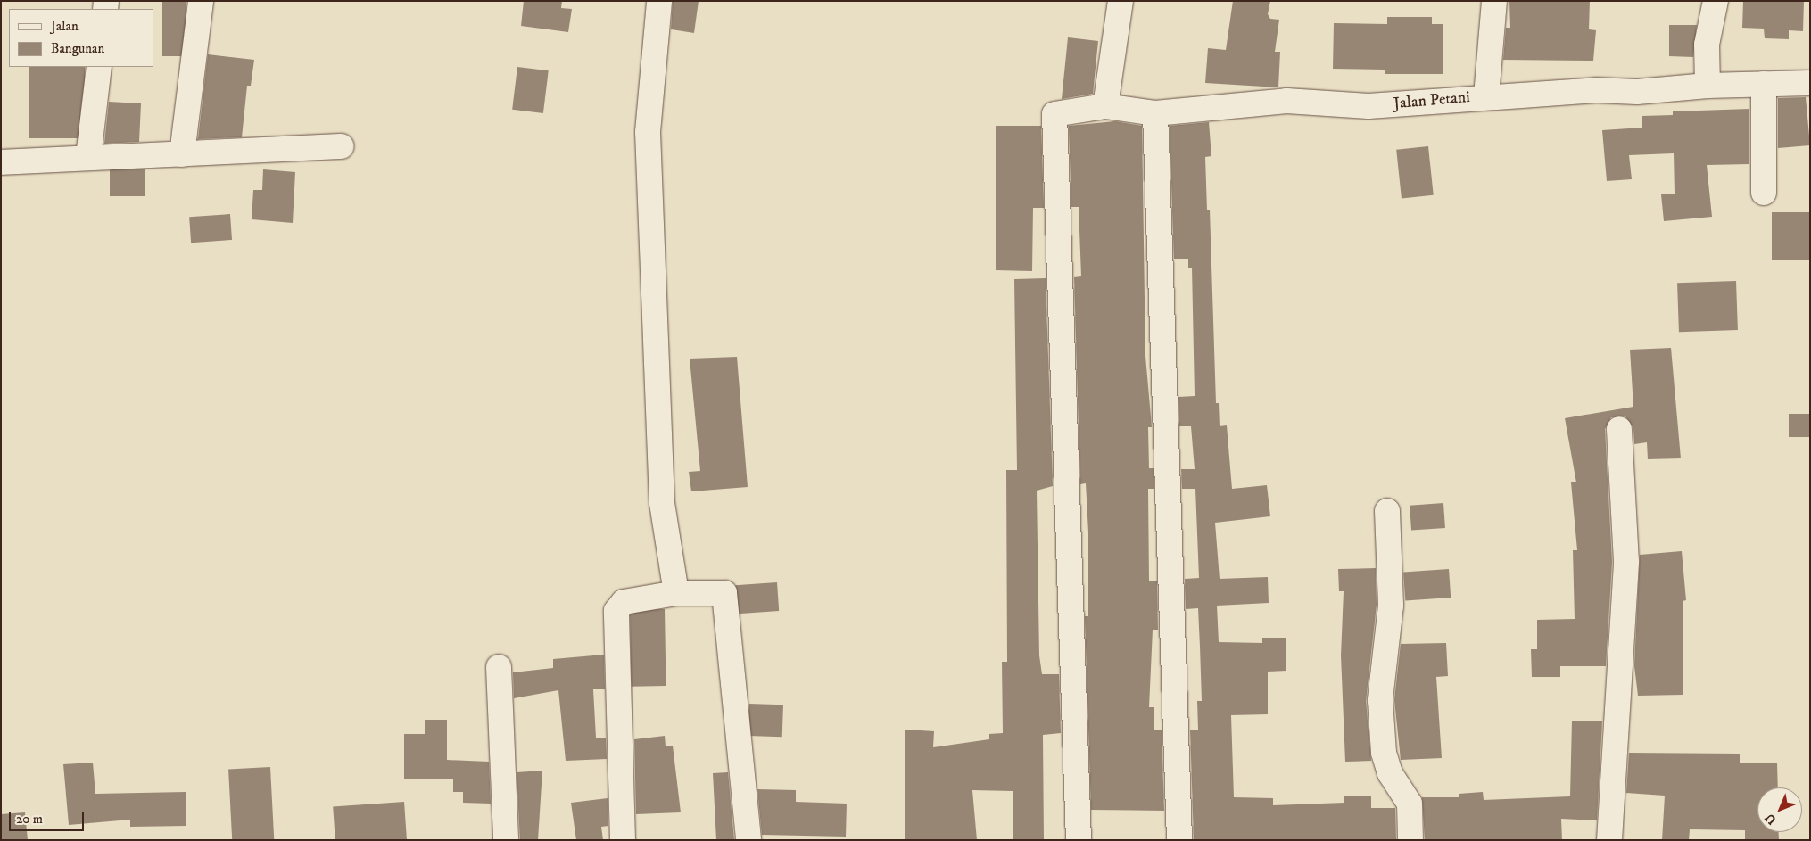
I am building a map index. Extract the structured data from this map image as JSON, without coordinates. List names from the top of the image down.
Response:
{
  "streets": {
    "street": ["Jalan Petani"]
  },
  "legend": ["Jalan", "Bangunan"],
  "scale_bar": "20 m",
  "north": "bottom left"
}
